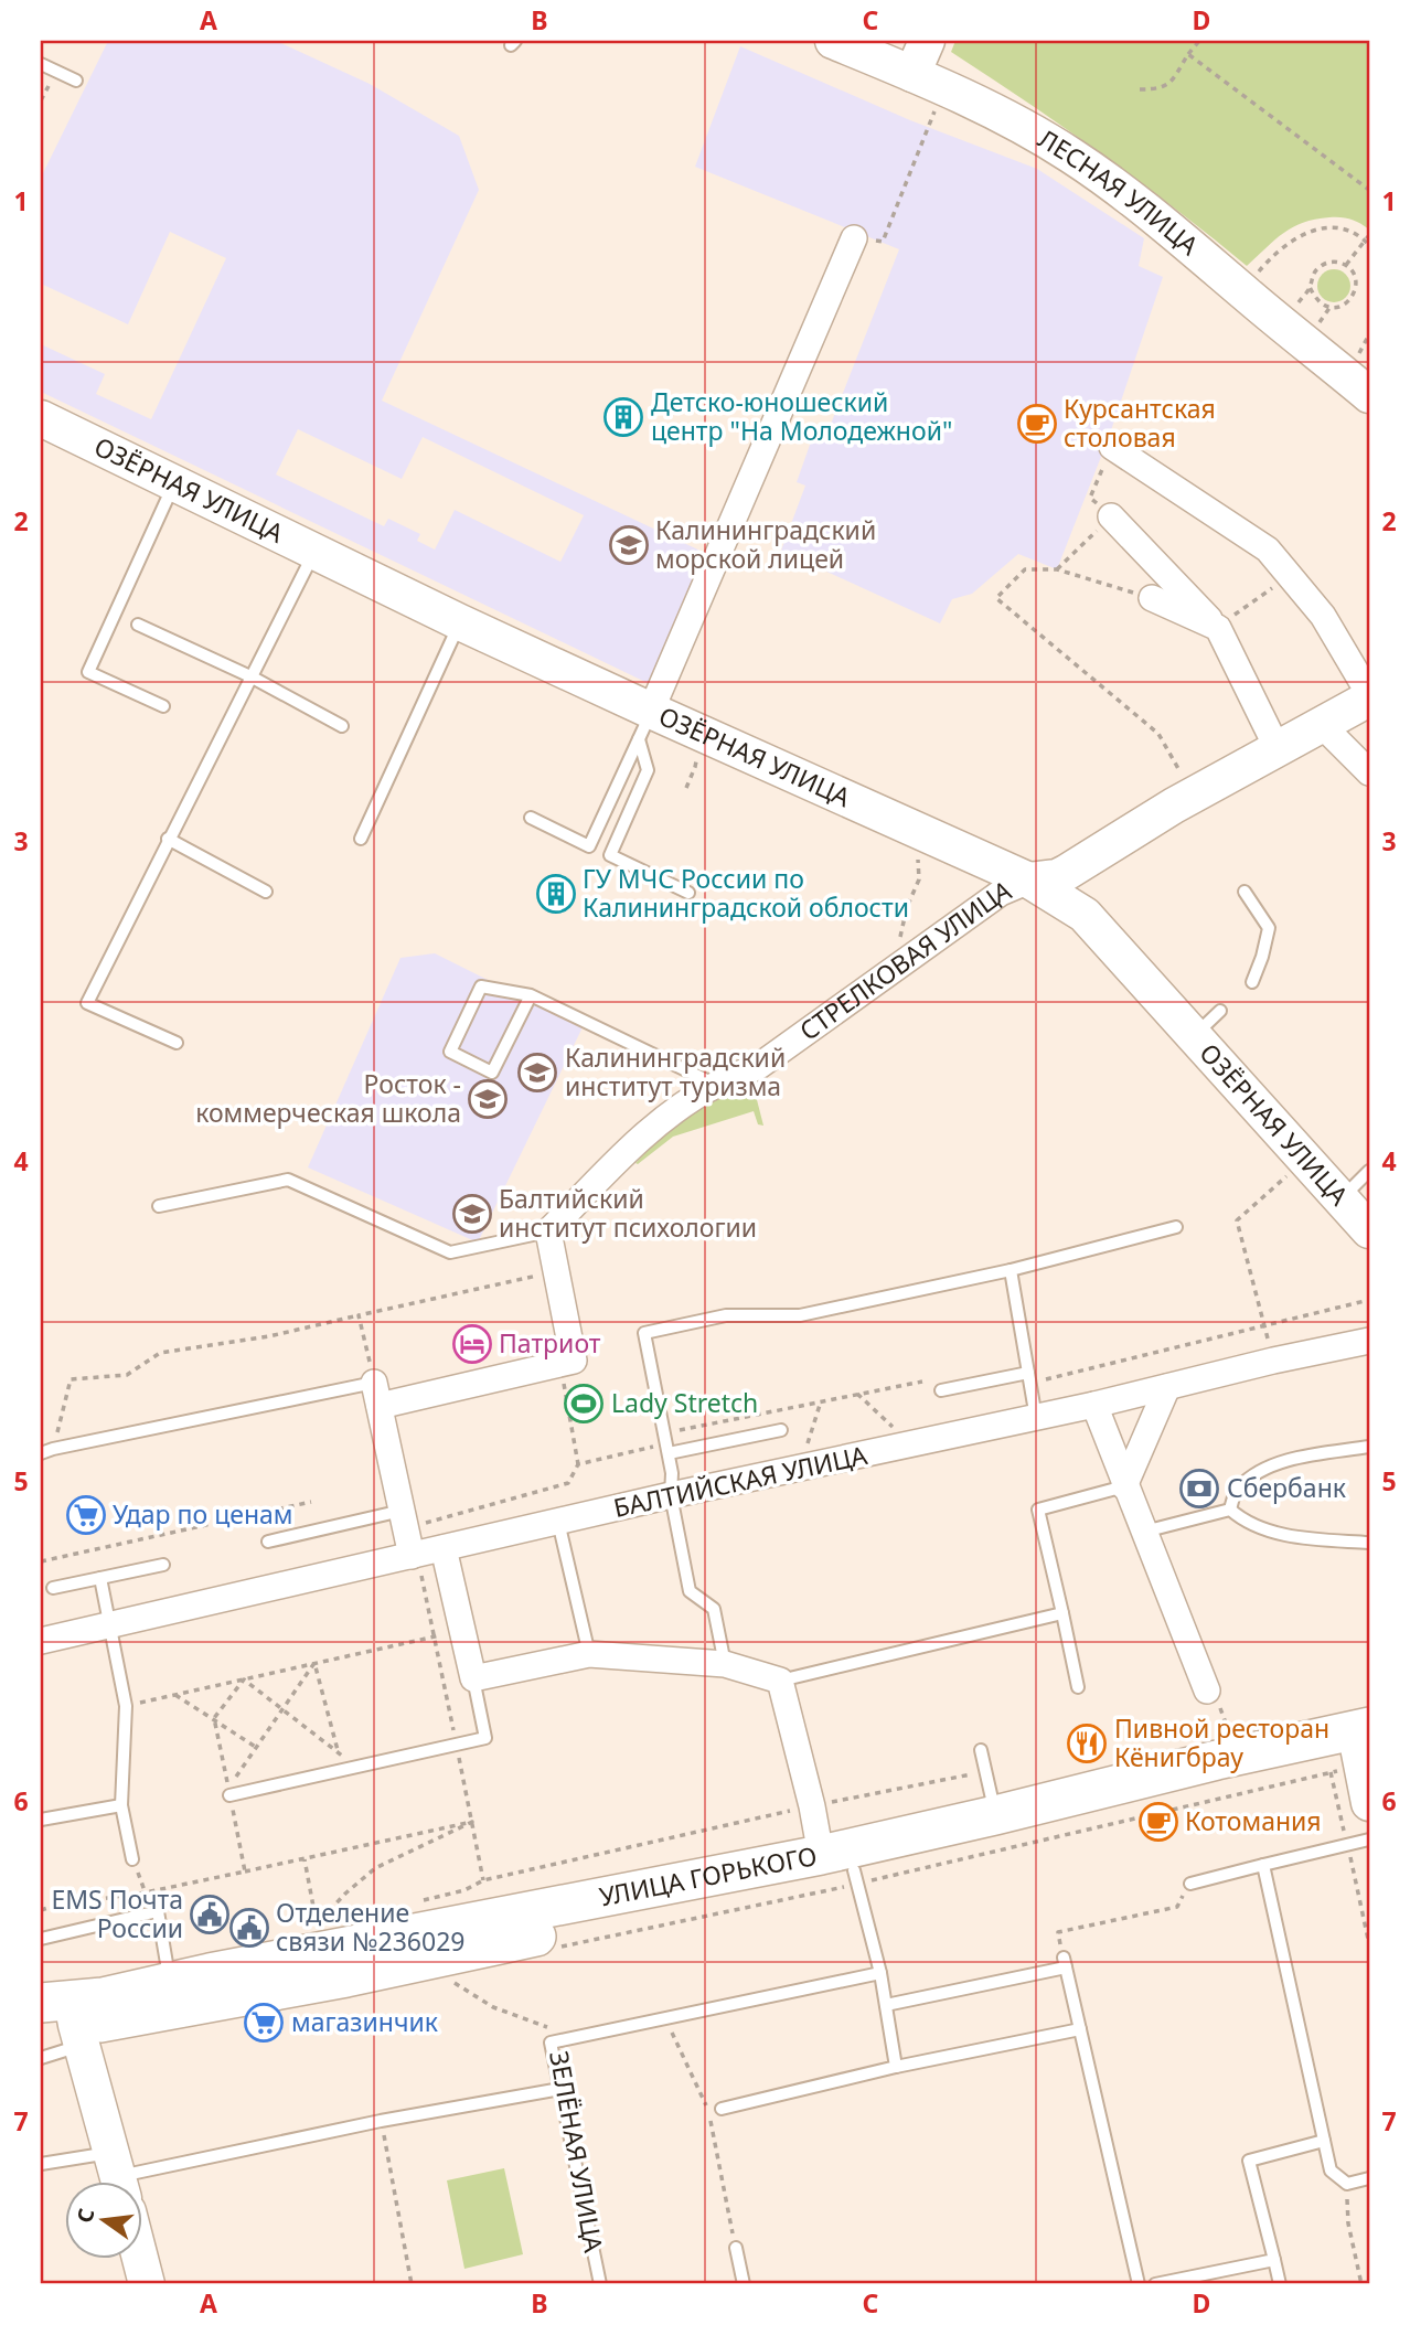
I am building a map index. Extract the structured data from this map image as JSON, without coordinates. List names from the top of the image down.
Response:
{
  "streets": {
    "main road": ["УЛИЦА ГОРЬКОГО"],
    "street": [
      "ЛЕСНАЯ УЛИЦА",
      "ОЗЁРНАЯ УЛИЦА",
      "СТРЕЛКОВАЯ УЛИЦА",
      "БАЛТИЙСКАЯ УЛИЦА"
    ],
    "lane": ["ЗЕЛЁНАЯ УЛИЦА"]
  },
  "crossings": [
    ["ОЗЁРНАЯ УЛИЦА", "СТРЕЛКОВАЯ УЛИЦА"]
  ],
  "places": {
    "building": ["Детско-юношеский центр \"На Молодежной\"", "ГУ МЧС России по Калининградской облости"],
    "cafe": ["Курсантская столовая", "Котомания"],
    "school or university": [
      "Калининградский морской лицей",
      "Калининградский институт туризма",
      "Росток - коммерческая школа",
      "Балтийский институт психологии"
    ],
    "hotel": ["Патриот"],
    "sports": ["Lady Stretch"],
    "bank": ["Сбербанк"],
    "supermarket": ["Удар по ценам", "магазинчик"],
    "restaurant": ["Пивной ресторан Кёнигбрау"],
    "public building": ["EMS Почта России", "Отделение связи №236029"]
  },
  "north": "left",
  "grid": {
    "columns": [
      "A",
      "B",
      "C",
      "D"
    ],
    "rows": [
      "1",
      "2",
      "3",
      "4",
      "5",
      "6",
      "7"
    ]
  }
}
